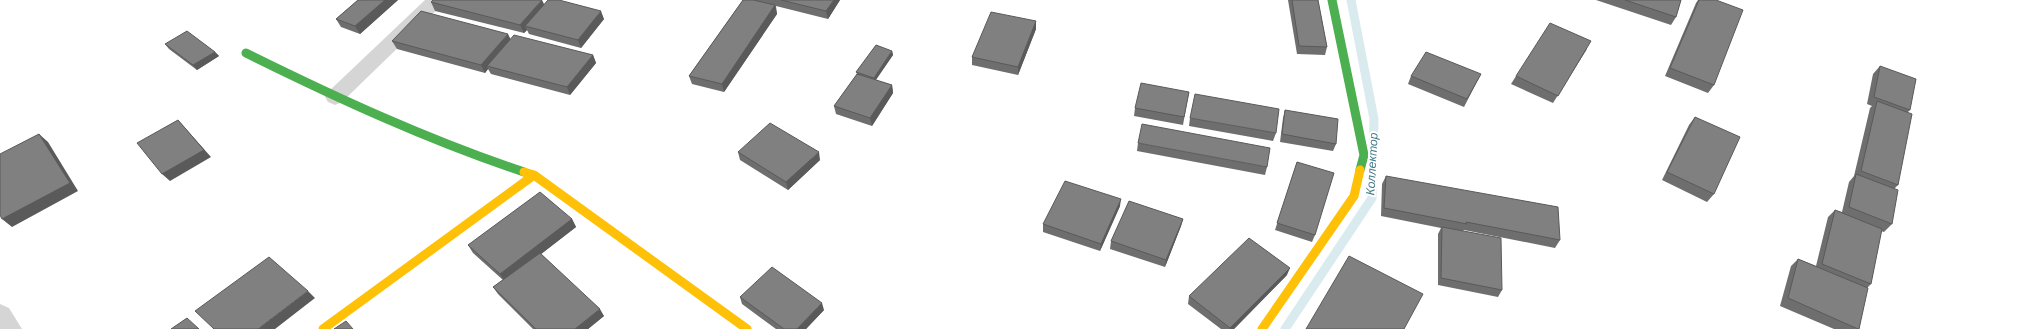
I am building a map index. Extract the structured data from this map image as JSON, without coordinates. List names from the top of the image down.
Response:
{
  "water": ["Коллектор"]
}
